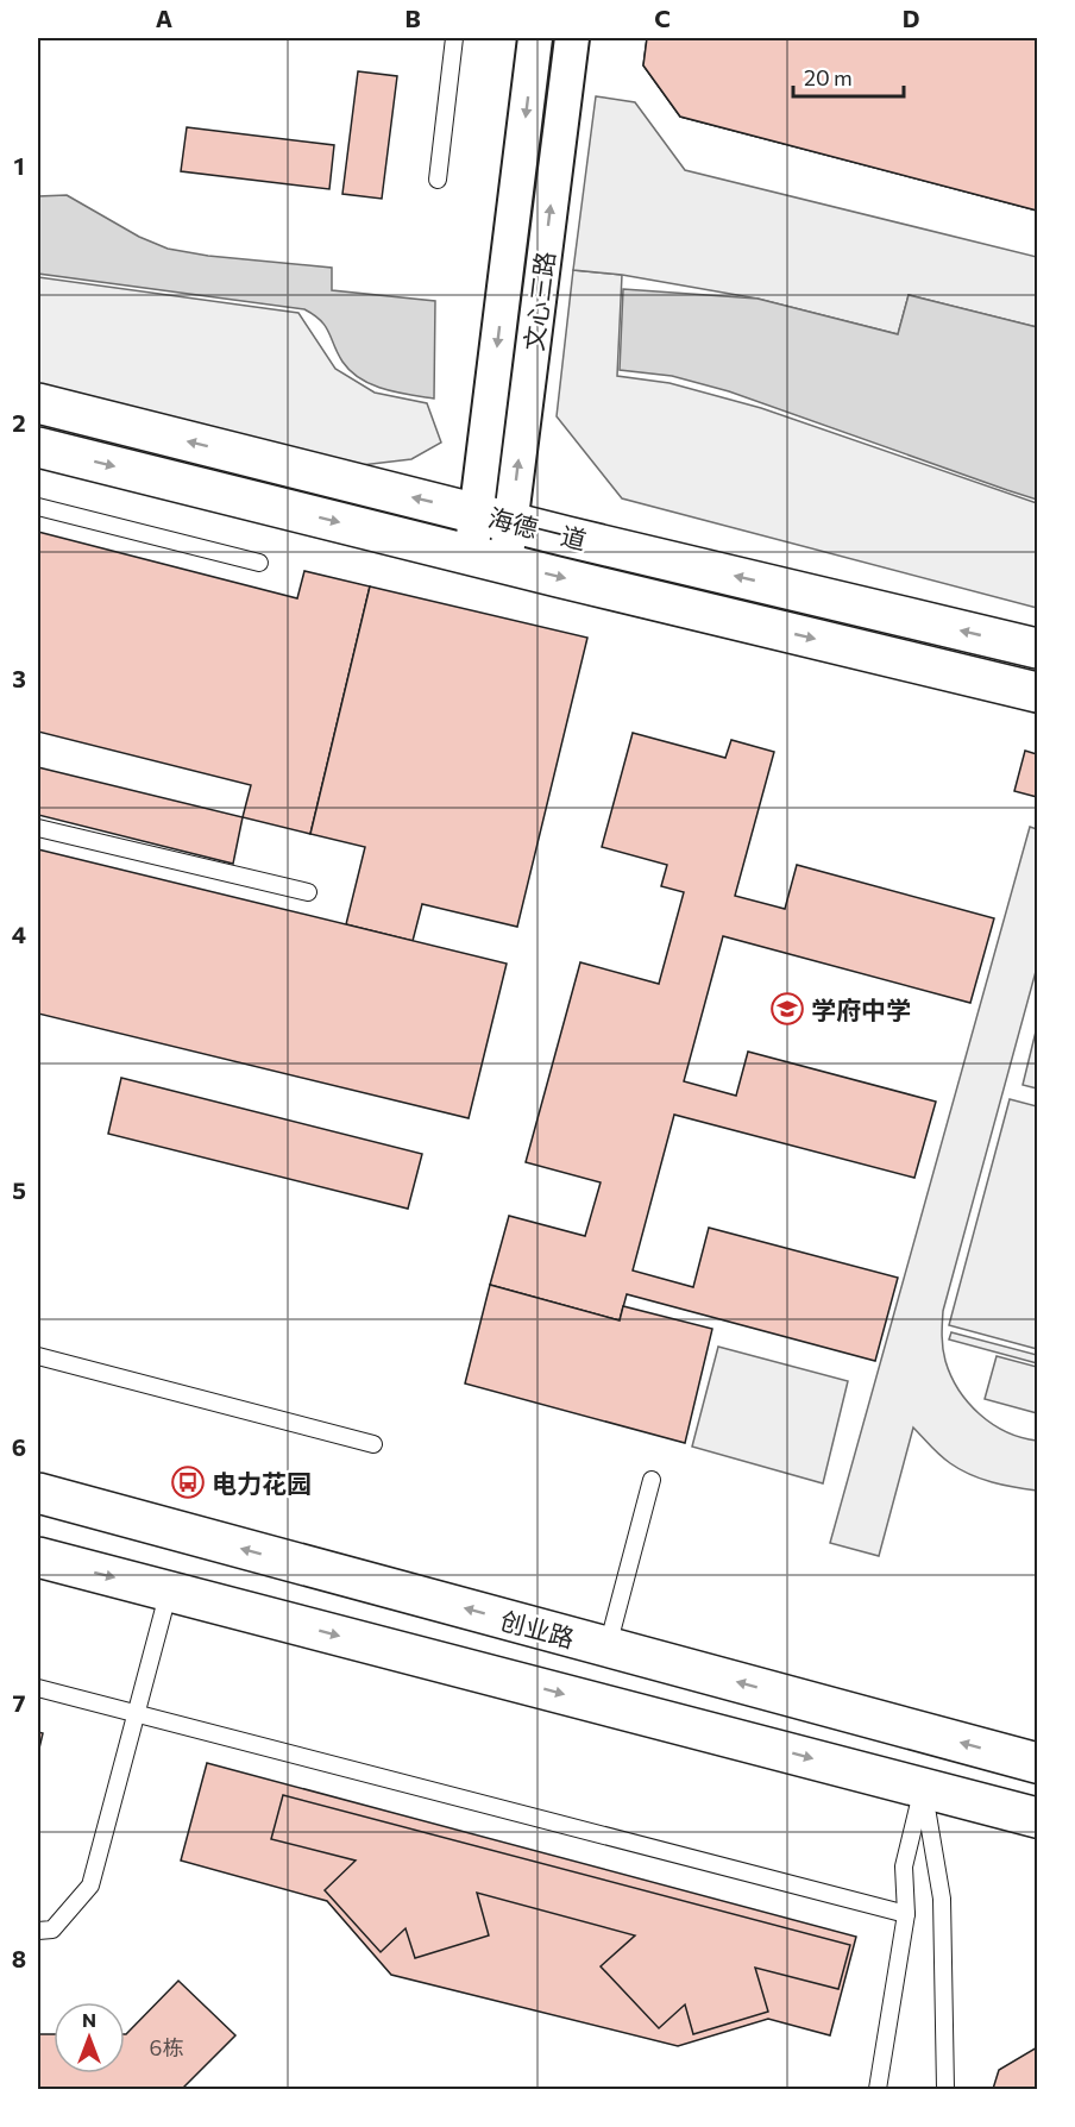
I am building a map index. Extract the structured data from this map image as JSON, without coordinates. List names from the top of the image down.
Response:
{
  "streets": {
    "main road": ["海德一道", "创业路"],
    "street": ["文心三路"]
  },
  "crossings": [
    ["文心三路", "海德一道"]
  ],
  "places": {
    "school or university": ["学府中学"],
    "bus stop": ["电力花园"]
  },
  "house_numbers": ["6栋"],
  "scale_bar": "20 m",
  "north": "top",
  "grid": {
    "columns": [
      "A",
      "B",
      "C",
      "D"
    ],
    "rows": [
      "1",
      "2",
      "3",
      "4",
      "5",
      "6",
      "7",
      "8"
    ]
  }
}
